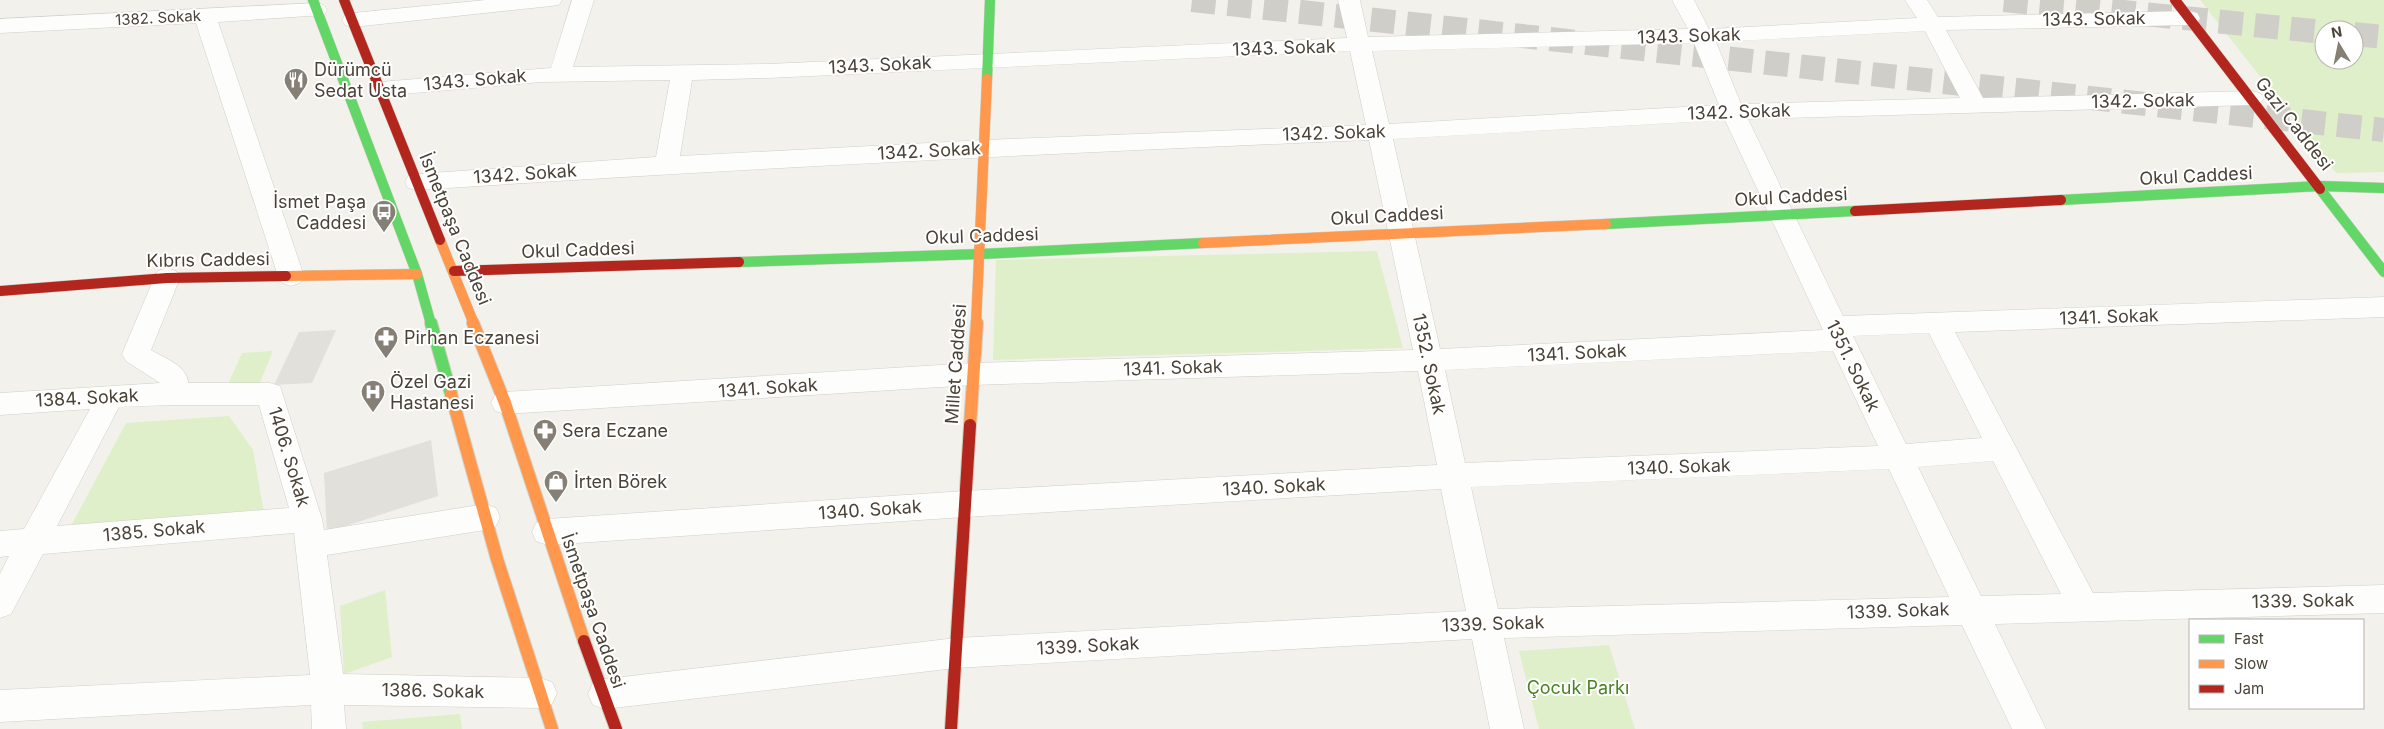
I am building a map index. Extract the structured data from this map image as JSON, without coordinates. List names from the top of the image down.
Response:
{
  "streets": {
    "main road": [
      "Gazi Caddesi",
      "Okul Caddesi",
      "İsmetpaşa Caddesi",
      "Kıbrıs Caddesi",
      "Millet Caddesi"
    ],
    "street": [
      "1382. Sokak",
      "1343. Sokak",
      "1342. Sokak",
      "1341. Sokak",
      "1352. Sokak",
      "1351. Sokak",
      "1384. Sokak",
      "1406. Sokak",
      "1340. Sokak",
      "1385. Sokak",
      "1339. Sokak",
      "1386. Sokak"
    ]
  },
  "crossings": [
    ["1343. Sokak", "Gazi Caddesi"],
    ["1343. Sokak", "İsmetpaşa Caddesi"],
    ["1343. Sokak", "Millet Caddesi"],
    ["1343. Sokak", "1352. Sokak"],
    ["1343. Sokak", "1351. Sokak"],
    ["1342. Sokak", "Gazi Caddesi"],
    ["1342. Sokak", "İsmetpaşa Caddesi"],
    ["1342. Sokak", "Millet Caddesi"],
    ["1342. Sokak", "1352. Sokak"],
    ["1342. Sokak", "1351. Sokak"],
    ["Gazi Caddesi", "Okul Caddesi"],
    ["Okul Caddesi", "İsmetpaşa Caddesi"],
    ["Okul Caddesi", "Kıbrıs Caddesi"],
    ["Okul Caddesi", "Millet Caddesi"],
    ["Okul Caddesi", "1352. Sokak"],
    ["Okul Caddesi", "1351. Sokak"],
    ["İsmetpaşa Caddesi", "1341. Sokak"],
    ["İsmetpaşa Caddesi", "1340. Sokak"],
    ["İsmetpaşa Caddesi", "1339. Sokak"],
    ["1341. Sokak", "Millet Caddesi"],
    ["1341. Sokak", "1352. Sokak"],
    ["1341. Sokak", "1351. Sokak"],
    ["Millet Caddesi", "1340. Sokak"],
    ["Millet Caddesi", "1339. Sokak"],
    ["1352. Sokak", "1340. Sokak"],
    ["1352. Sokak", "1339. Sokak"],
    ["1351. Sokak", "1340. Sokak"],
    ["1351. Sokak", "1339. Sokak"],
    ["1384. Sokak", "1406. Sokak"],
    ["1406. Sokak", "1385. Sokak"],
    ["1406. Sokak", "1386. Sokak"]
  ],
  "parks": ["Çocuk Parkı"],
  "places": {
    "restaurant": ["Dürümcü Sedat Usta"],
    "bus stop": ["İsmet Paşa Caddesi"],
    "pharmacy": ["Pirhan Eczanesi", "Sera Eczane"],
    "hospital": ["Özel Gazi Hastanesi"],
    "shop": ["İrten Börek"]
  },
  "legend": ["Fast", "Slow", "Jam"],
  "north": "top"
}
